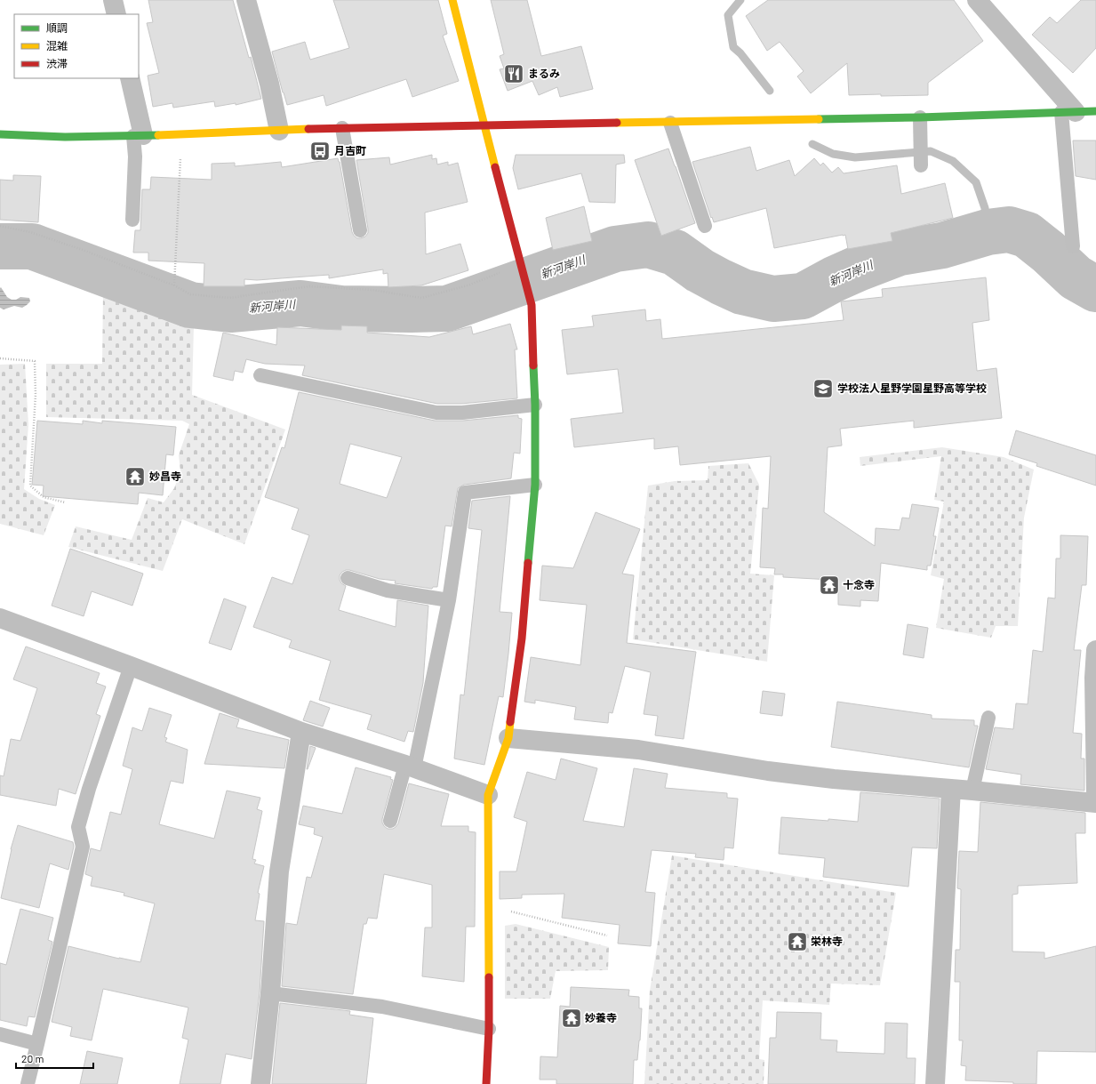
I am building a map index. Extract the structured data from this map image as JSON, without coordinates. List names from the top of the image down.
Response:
{
  "water": ["新河岸川"],
  "places": {
    "restaurant": ["まるみ"],
    "bus stop": ["月吉町"],
    "school or university": ["学校法人星野学園星野高等学校"],
    "temple": [
      "妙昌寺",
      "十念寺",
      "栄林寺",
      "妙養寺"
    ]
  },
  "legend": ["順調", "混雑", "渋滞"],
  "scale_bar": "20 m"
}
